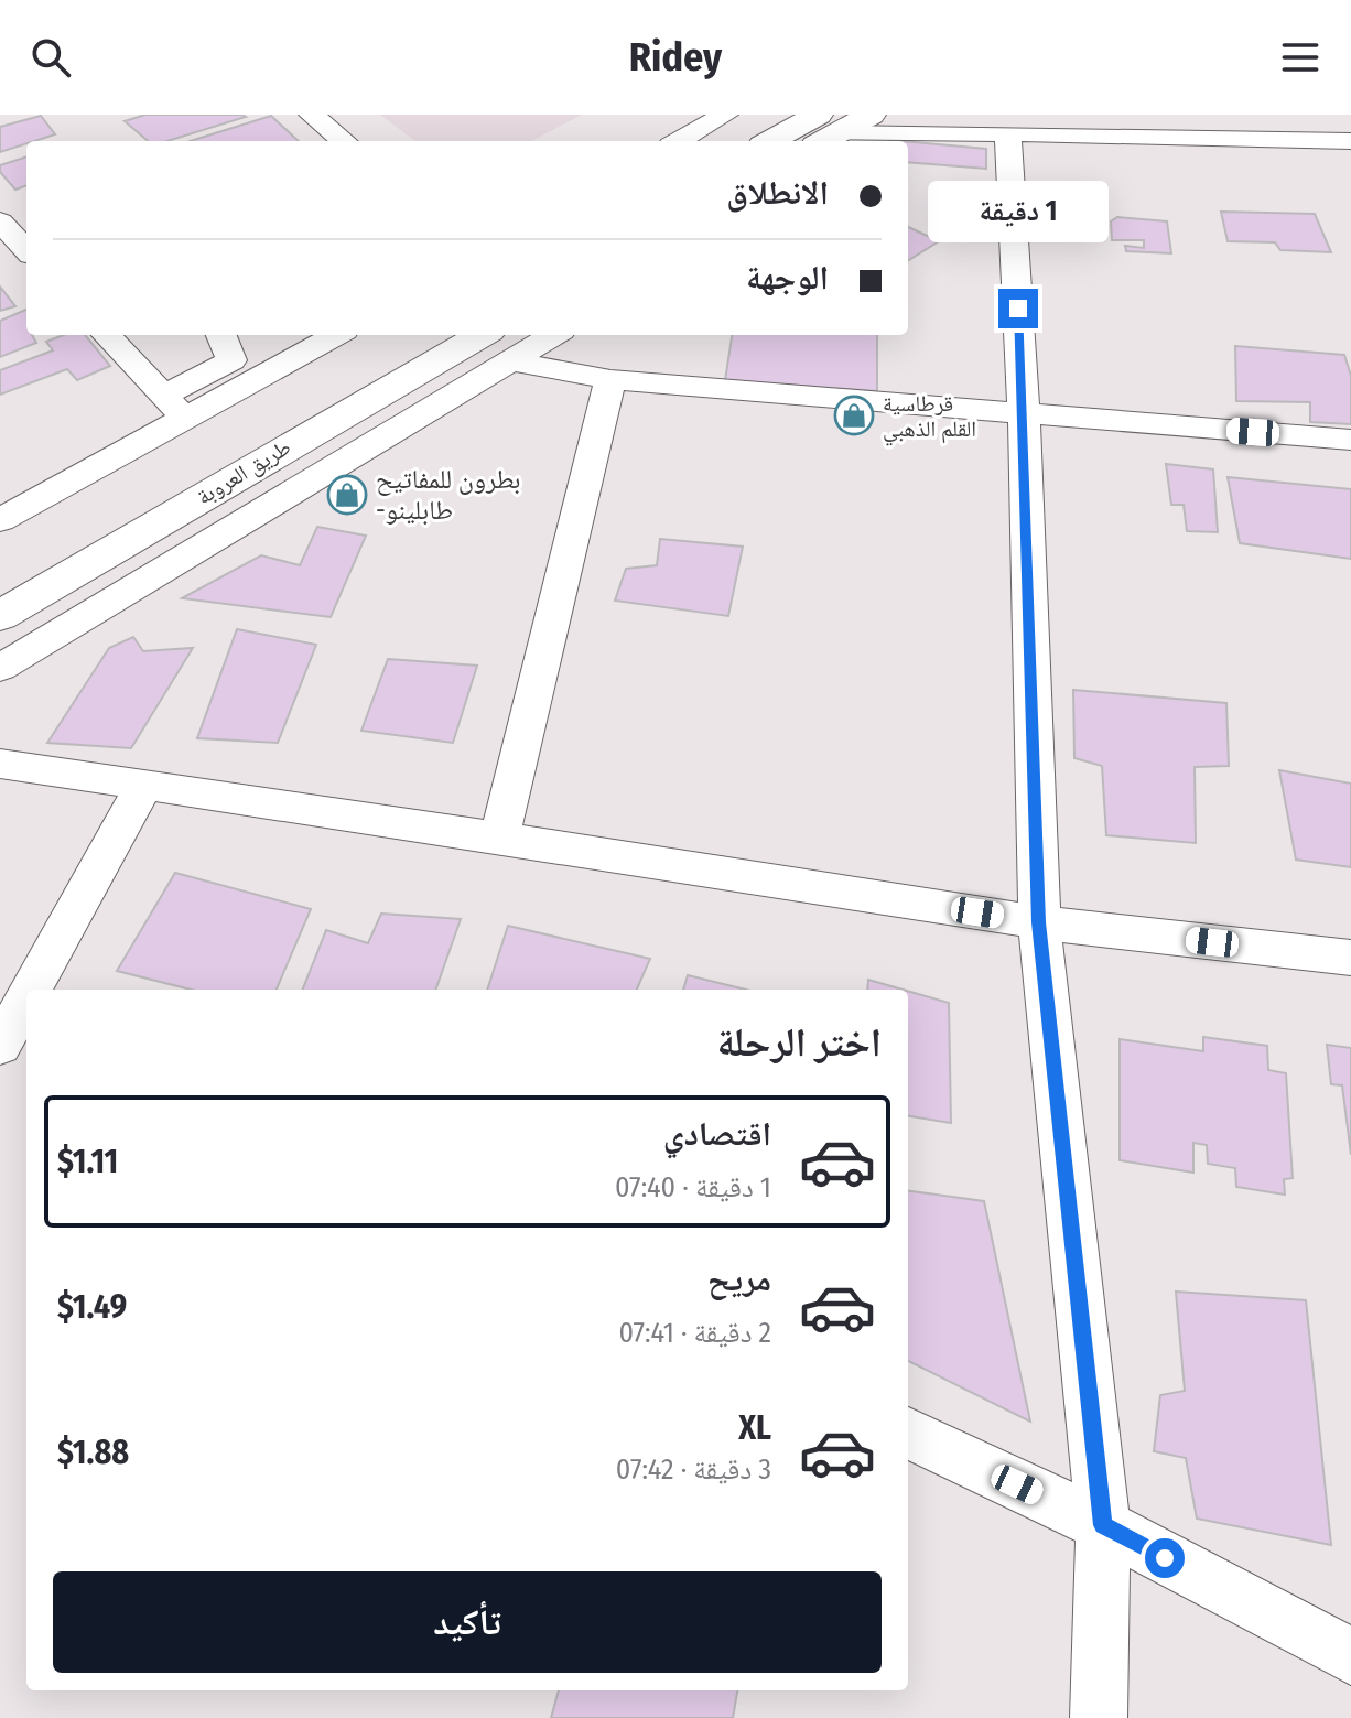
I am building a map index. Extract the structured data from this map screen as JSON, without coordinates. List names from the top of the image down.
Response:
{
  "streets": {
    "highway": ["طريق العروبة"]
  },
  "places": {
    "shop": ["قرطاسية القلم الذهبي", "بطرون للمفاتيح -طابلينو"]
  },
  "page": {
    "header": "Ridey",
    "banner": ["الانطلاق", "الوجهة"],
    "bubble": "1 دقيقة",
    "heading": "اختر الرحلة",
    "list": [
      {
        "name": "اقتصادي",
        "note": "1 دقيقة · 07:40",
        "value": "$1.11"
      },
      {
        "name": "مريح",
        "note": "2 دقيقة · 07:41",
        "value": "$1.49"
      },
      {
        "name": "XL",
        "note": "3 دقيقة · 07:42",
        "value": "$1.88"
      }
    ],
    "buttons": "تأكيد"
  }
}
